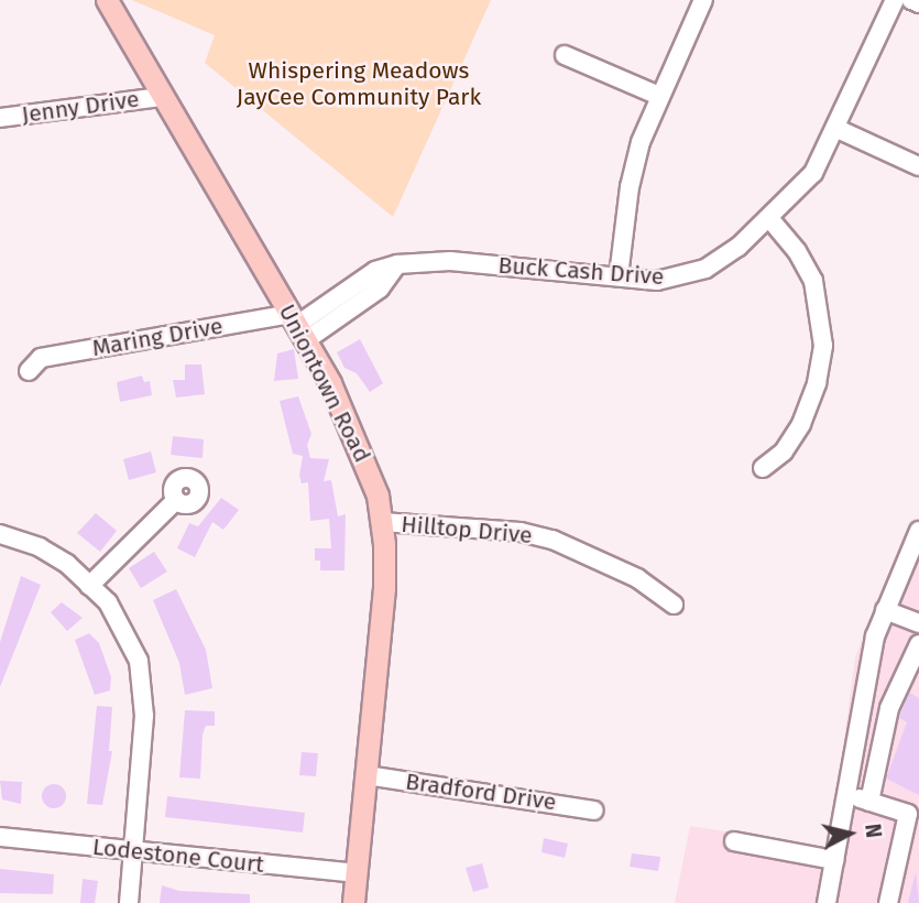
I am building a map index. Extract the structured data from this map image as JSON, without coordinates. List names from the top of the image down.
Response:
{
  "streets": {
    "main road": ["Uniontown Road"],
    "street": [
      "Jenny Drive",
      "Buck Cash Drive",
      "Maring Drive",
      "Hilltop Drive",
      "Bradford Drive",
      "Lodestone Court"
    ]
  },
  "crossings": [
    ["Jenny Drive", "Uniontown Road"],
    ["Buck Cash Drive", "Maring Drive"],
    ["Buck Cash Drive", "Uniontown Road"],
    ["Maring Drive", "Uniontown Road"],
    ["Uniontown Road", "Hilltop Drive"],
    ["Uniontown Road", "Bradford Drive"],
    ["Uniontown Road", "Lodestone Court"]
  ],
  "parks": ["Whispering Meadows JayCee Community Park"],
  "north": "right"
}
